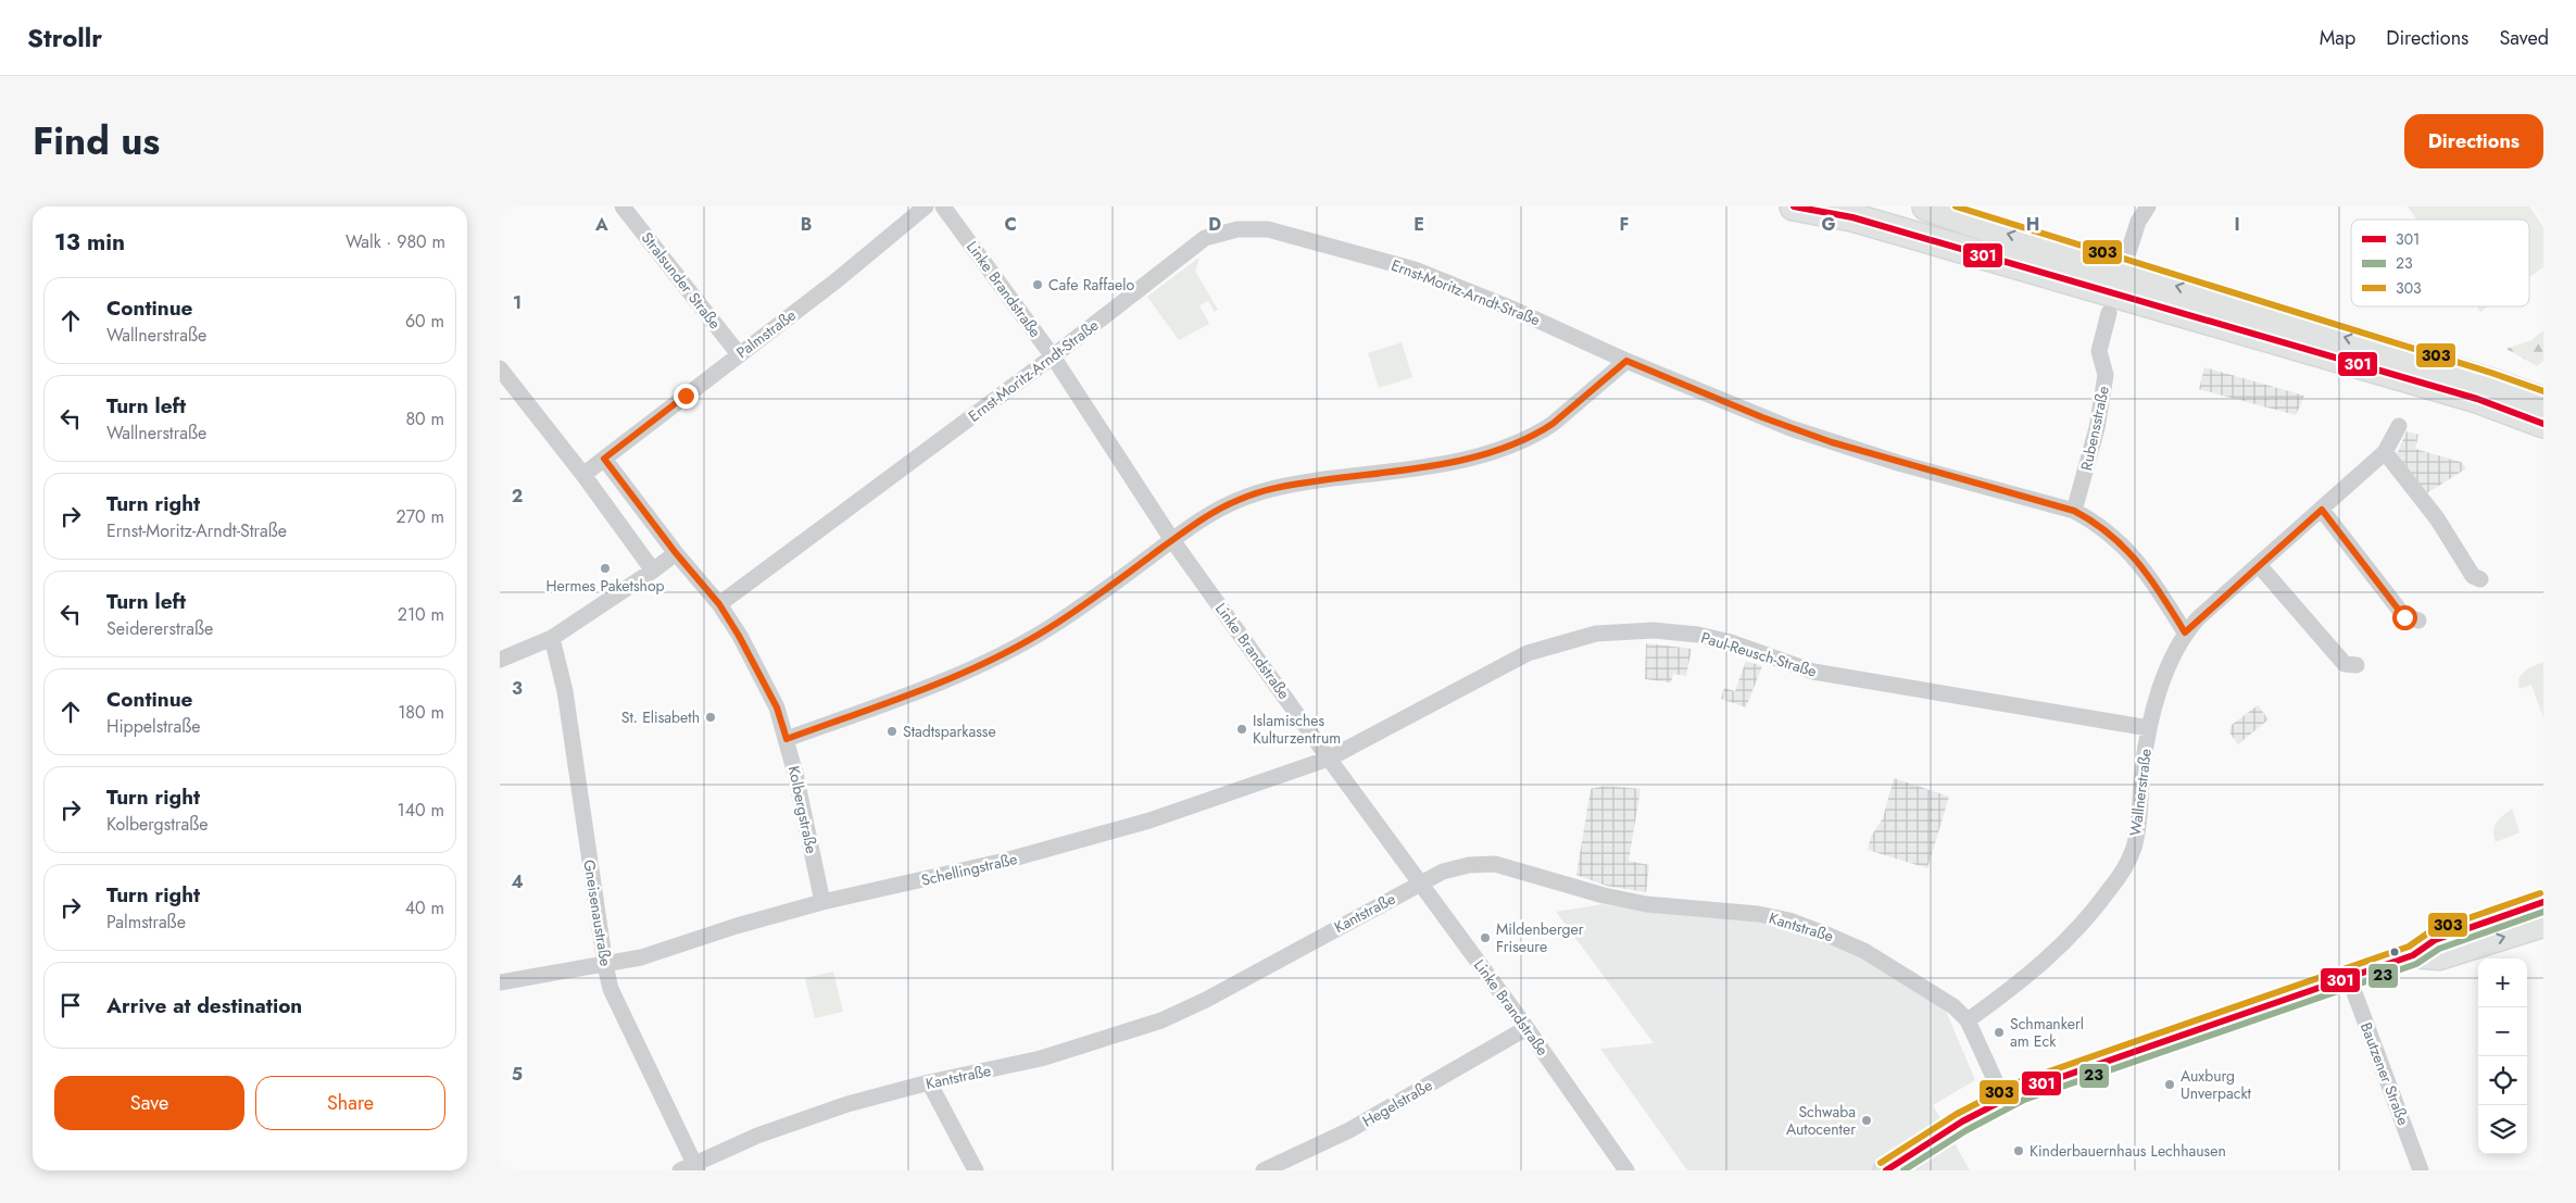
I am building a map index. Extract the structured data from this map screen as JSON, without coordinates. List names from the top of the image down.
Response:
{
  "streets": {
    "street": [
      "Stralsunder Straße",
      "Linke Brandstraße",
      "Ernst-Moritz-Arndt-Straße",
      "Palmstraße",
      "Rubensstraße",
      "Paul-Reusch-Straße",
      "Wallnerstraße",
      "Kolbergstraße",
      "Schellingstraße",
      "Gneisenaustraße",
      "Kantstraße",
      "Bautzener Straße",
      "Hegelstraße"
    ]
  },
  "crossings": [
    ["Stralsunder Straße", "Palmstraße"],
    ["Linke Brandstraße", "Ernst-Moritz-Arndt-Straße"],
    ["Linke Brandstraße", "Paul-Reusch-Straße"],
    ["Linke Brandstraße", "Schellingstraße"],
    ["Linke Brandstraße", "Kantstraße"],
    ["Linke Brandstraße", "Hegelstraße"],
    ["Ernst-Moritz-Arndt-Straße", "Rubensstraße"],
    ["Ernst-Moritz-Arndt-Straße", "Wallnerstraße"],
    ["Ernst-Moritz-Arndt-Straße", "Kolbergstraße"],
    ["Palmstraße", "Kolbergstraße"],
    ["Paul-Reusch-Straße", "Wallnerstraße"],
    ["Paul-Reusch-Straße", "Schellingstraße"],
    ["Wallnerstraße", "Kantstraße"],
    ["Kolbergstraße", "Schellingstraße"],
    ["Schellingstraße", "Gneisenaustraße"],
    ["Gneisenaustraße", "Kantstraße"]
  ],
  "places": [
    "Cafe Raffaelo",
    "Hermes Paketshop",
    "St. Elisabeth",
    "Islamisches Kulturzentrum",
    "Stadtsparkasse",
    "Mildenberger Friseure",
    "Schmankerl am Eck",
    "Auxburg Unverpackt",
    "Schwaba Autocenter",
    "Kinderbauernhaus Lechhausen"
  ],
  "lines": ["transit line 301", "transit line 303", "transit line 23"],
  "legend": ["301", "23", "303"],
  "page": {
    "header": "Strollr",
    "nav": ["Map", "Directions", "Saved"],
    "title": "Find us",
    "buttons": [
      "Directions",
      ["Save", "Share"]
    ],
    "heading": ["13 min", "Walk · 980 m"],
    "list": [
      ["Continue", "Wallnerstraße", "60 m"],
      ["Turn left", "Wallnerstraße", "80 m"],
      ["Turn right", "Ernst-Moritz-Arndt-Straße", "270 m"],
      ["Turn left", "Seidererstraße", "210 m"],
      ["Continue", "Hippelstraße", "180 m"],
      ["Turn right", "Kolbergstraße", "140 m"],
      ["Turn right", "Palmstraße", "40 m"],
      "Arrive at destination"
    ],
    "map_buttons": ["+", "−"]
  },
  "grid": {
    "columns": [
      "A",
      "B",
      "C",
      "D",
      "E",
      "F",
      "G",
      "H",
      "I"
    ],
    "rows": [
      "1",
      "2",
      "3",
      "4",
      "5"
    ]
  }
}
